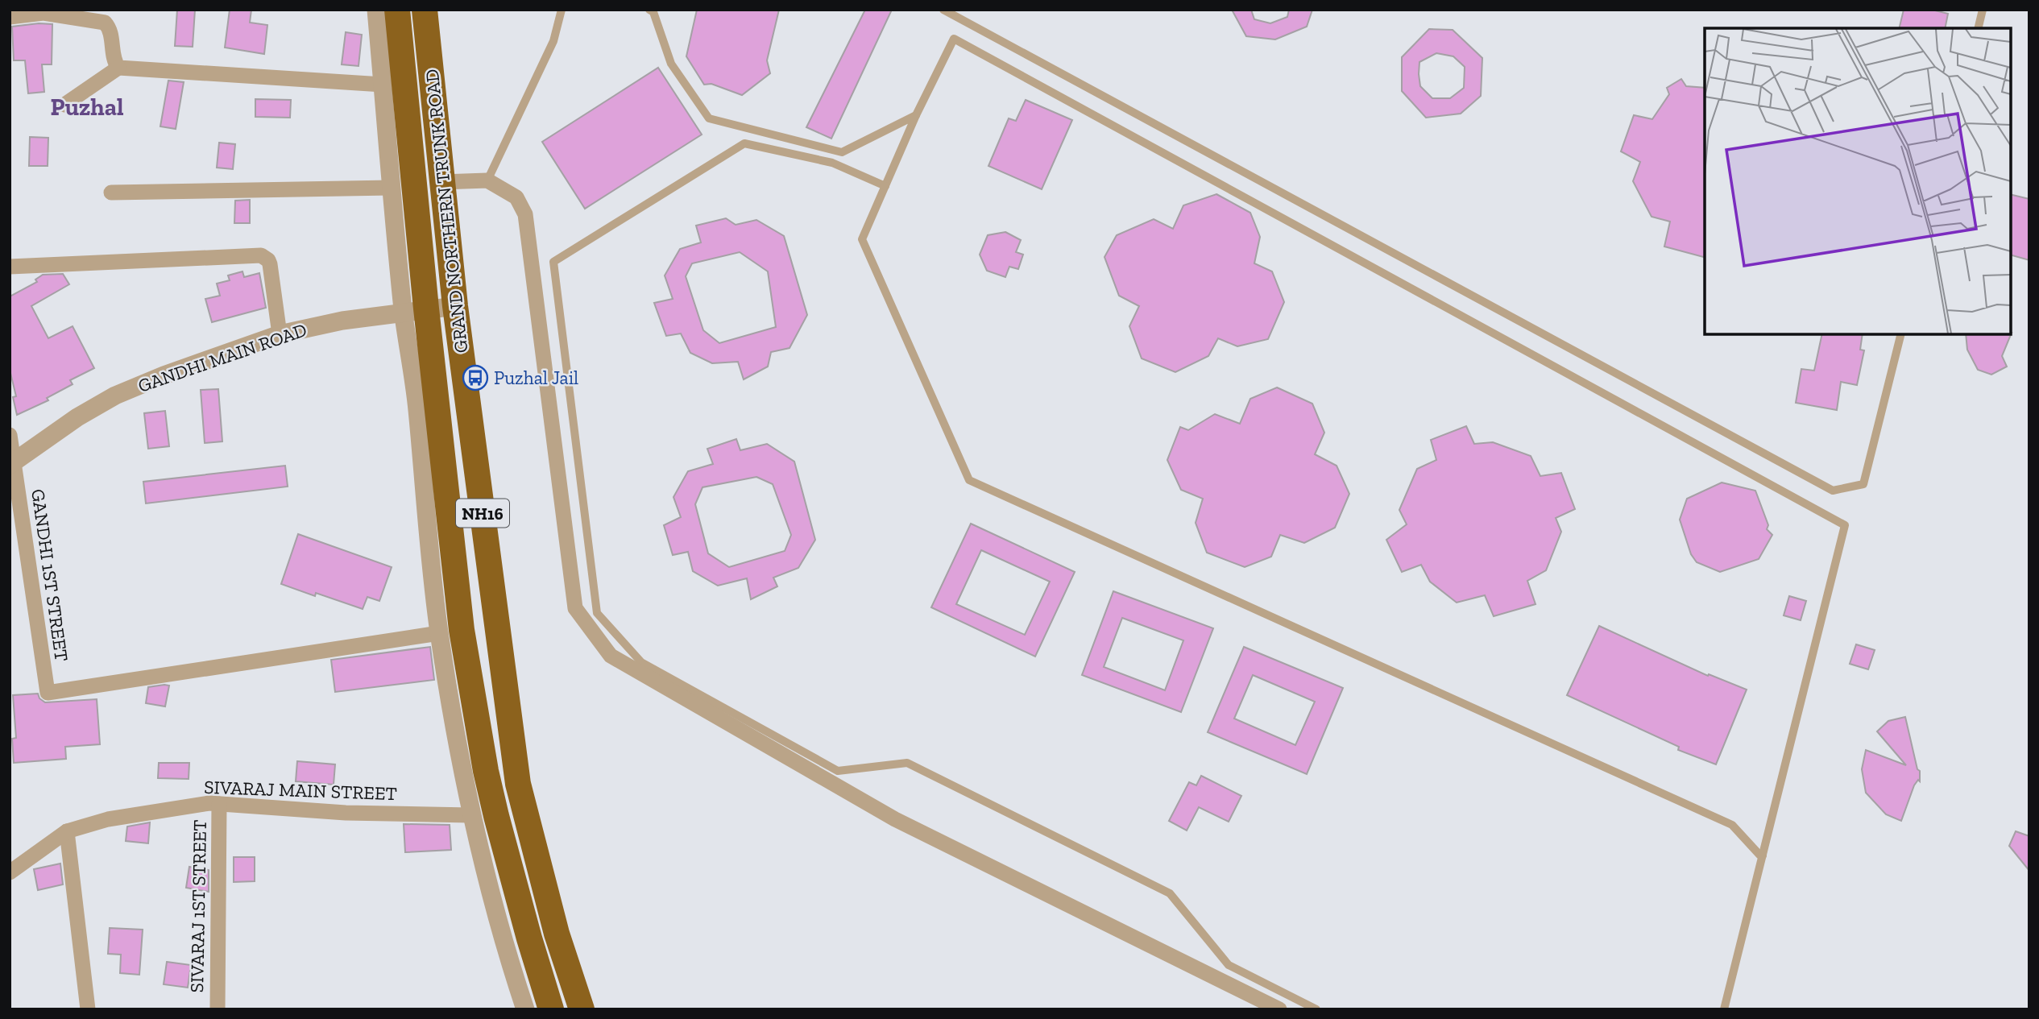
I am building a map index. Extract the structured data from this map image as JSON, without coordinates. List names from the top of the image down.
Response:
{
  "streets": {
    "highway": ["GRAND NORTHERN TRUNK ROAD", "NH16"],
    "street": [
      "GANDHI MAIN ROAD",
      "GANDHI 1ST STREET",
      "SIVARAJ MAIN STREET",
      "SIVARAJ 1ST STREET"
    ]
  },
  "crossings": [
    ["GRAND NORTHERN TRUNK ROAD", "GANDHI MAIN ROAD"],
    ["GANDHI MAIN ROAD", "GANDHI 1ST STREET"],
    ["SIVARAJ MAIN STREET", "SIVARAJ 1ST STREET"]
  ],
  "districts": ["Puzhal"],
  "places": {
    "bus stop": ["Puzhal Jail"]
  }
}
